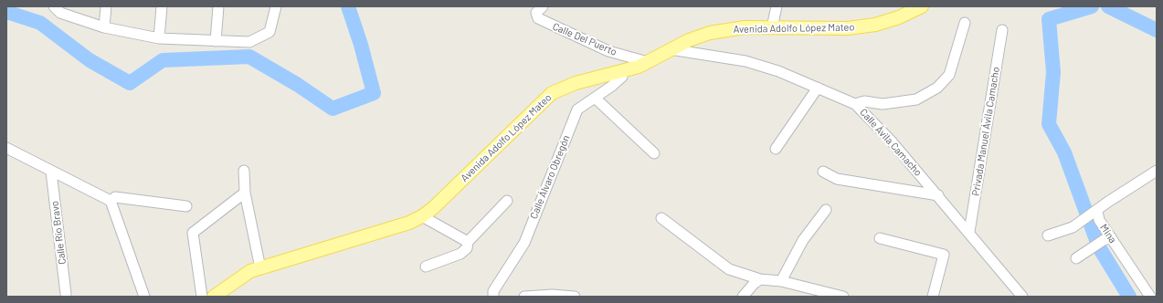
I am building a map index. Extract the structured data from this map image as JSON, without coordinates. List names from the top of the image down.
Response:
{
  "streets": {
    "main road": ["Avenida Adolfo López Mateo"],
    "street": [
      "Calle Del Puerto",
      "Privada Manuel Ávila Camacho",
      "Calle Ávila Camacho",
      "Calle Álvaro Obregón",
      "Calle Río Bravo",
      "Mina"
    ]
  },
  "crossings": [
    ["Avenida Adolfo López Mateo", "Calle Del Puerto"],
    ["Avenida Adolfo López Mateo", "Calle Ávila Camacho"],
    ["Avenida Adolfo López Mateo", "Calle Álvaro Obregón"],
    ["Privada Manuel Ávila Camacho", "Calle Ávila Camacho"]
  ]
}
